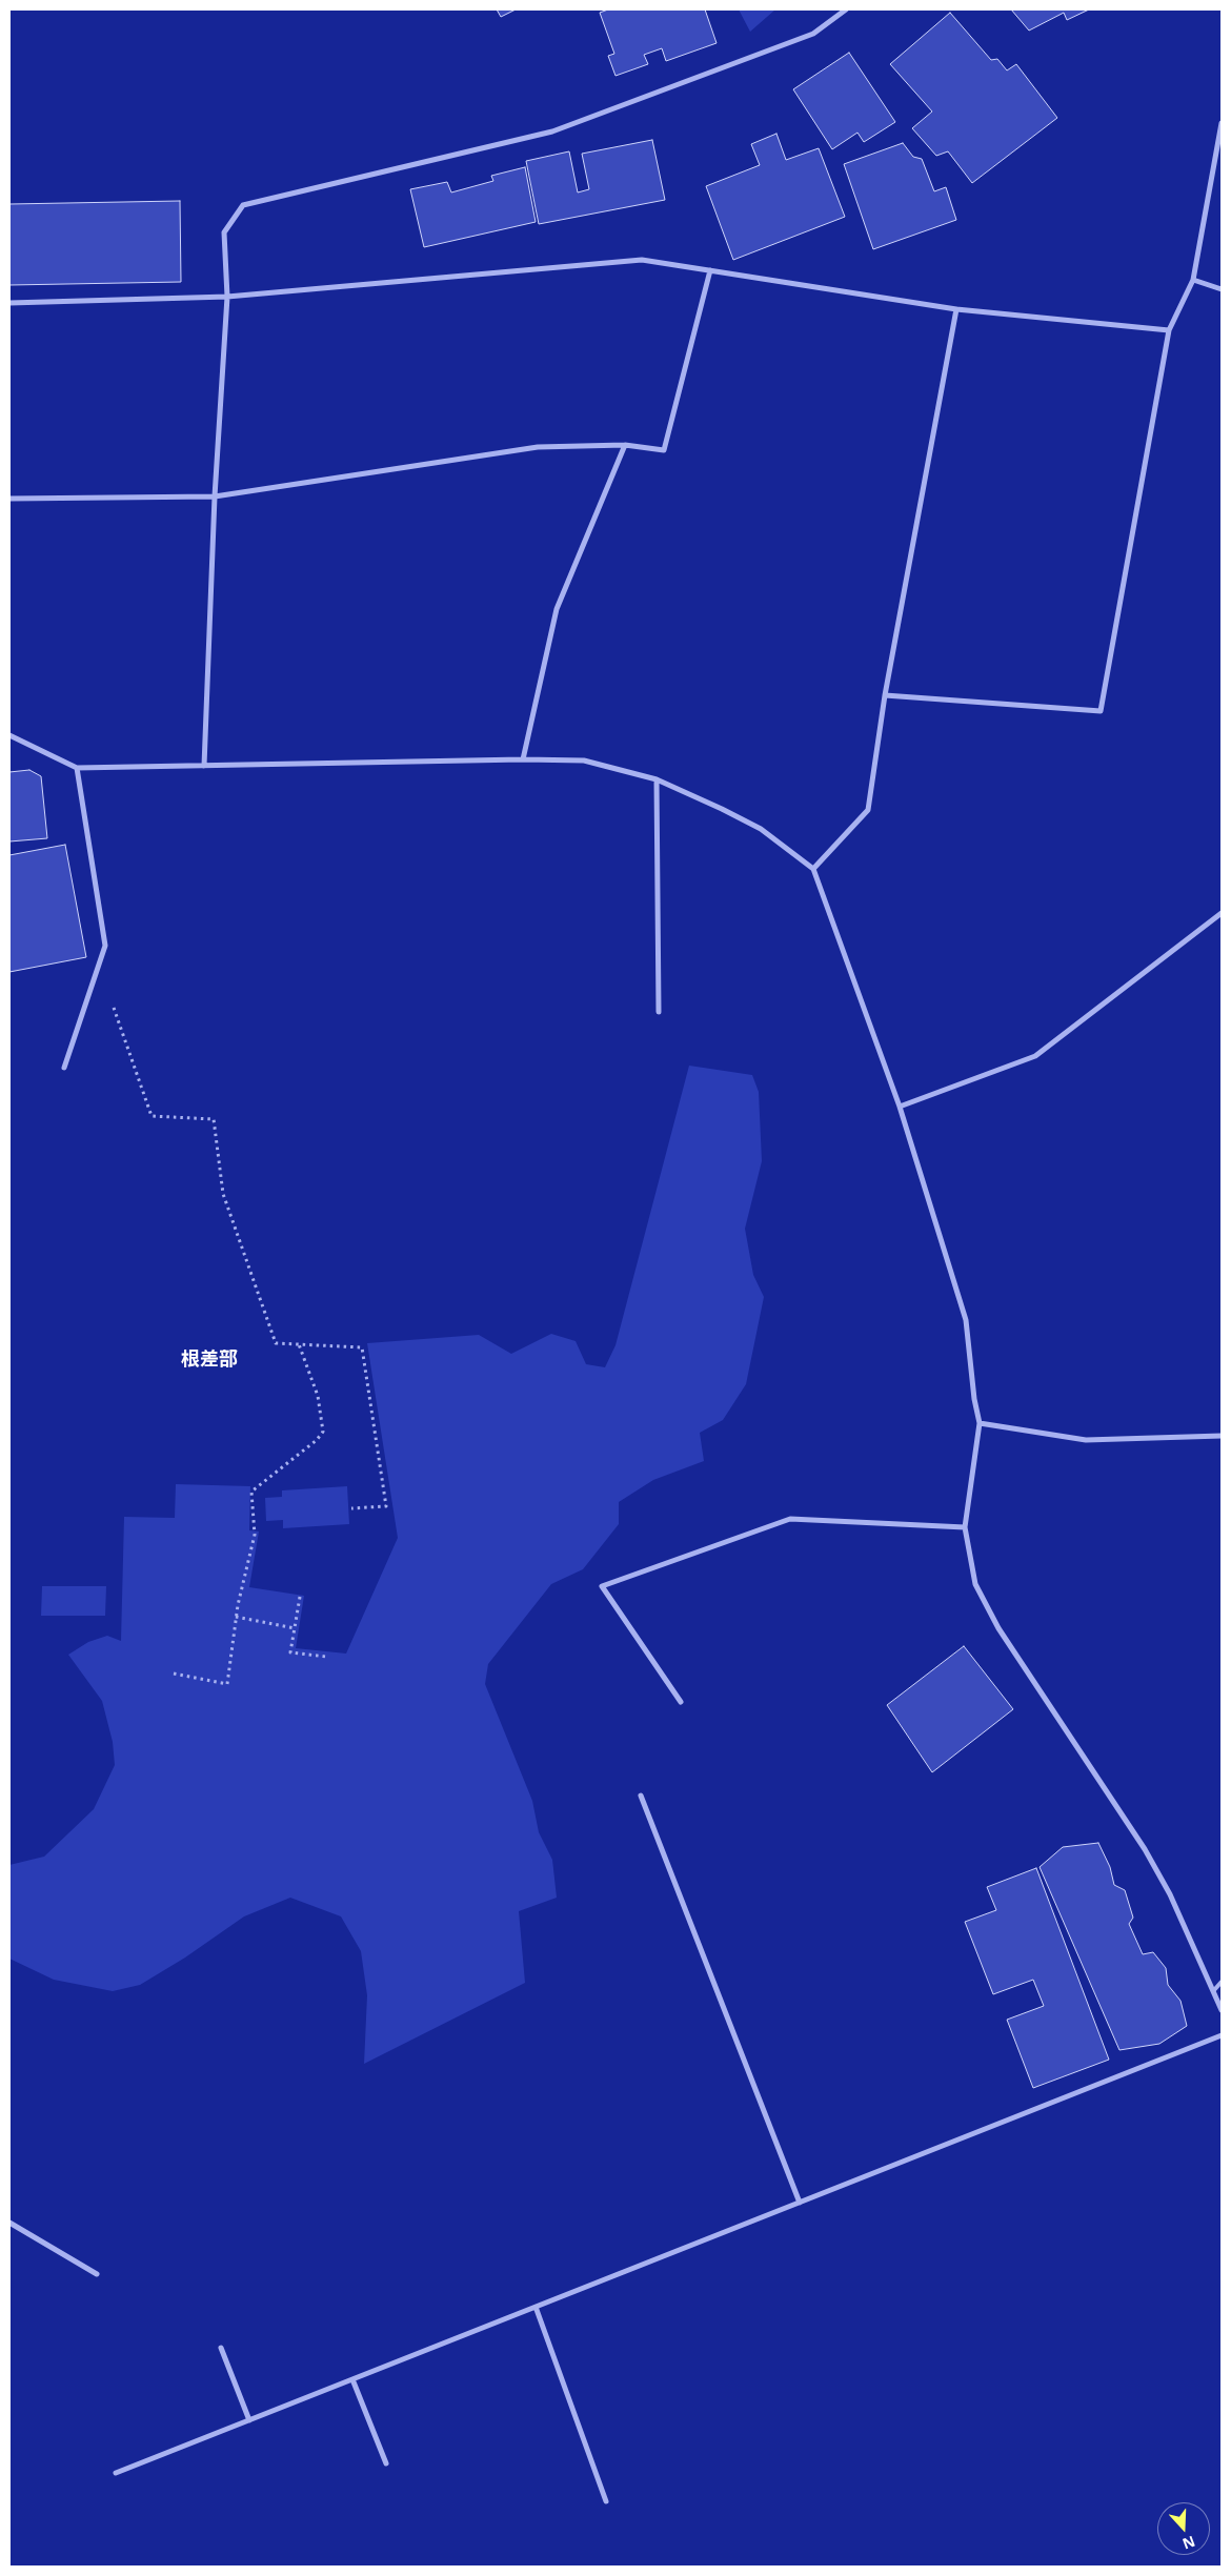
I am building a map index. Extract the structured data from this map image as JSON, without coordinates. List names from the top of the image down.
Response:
{
  "districts": ["根差部"],
  "north": "bottom"
}
